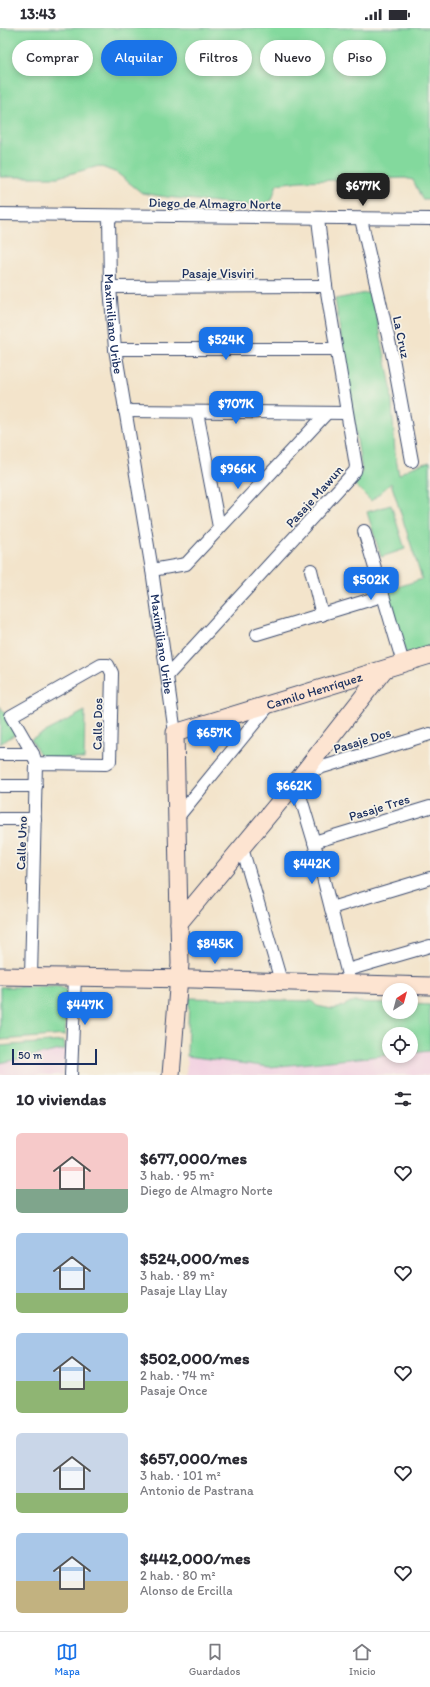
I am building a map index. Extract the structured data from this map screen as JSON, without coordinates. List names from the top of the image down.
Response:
{
  "streets": {
    "street": [
      "Diego de Almagro Norte",
      "Pasaje Visviri",
      "Maximiliano Uribe",
      "La Cruz",
      "Pasaje Mawun",
      "Camilo Henríquez",
      "Calle Dos",
      "Pasaje Dos",
      "Pasaje Tres",
      "Calle Uno"
    ]
  },
  "crossings": [
    ["Diego de Almagro Norte", "Maximiliano Uribe"],
    ["Diego de Almagro Norte", "La Cruz"],
    ["Diego de Almagro Norte", "Pasaje Mawun"],
    ["Pasaje Visviri", "Maximiliano Uribe"],
    ["Pasaje Visviri", "Pasaje Mawun"],
    ["Maximiliano Uribe", "Pasaje Mawun"],
    ["Maximiliano Uribe", "Camilo Henríquez"],
    ["Calle Dos", "Calle Uno"]
  ],
  "scale_bar": "50 m",
  "north": "top right",
  "page": {
    "status": "13:43",
    "chip": [
      "Comprar",
      "Alquilar",
      "Filtros",
      "Nuevo",
      "Piso"
    ],
    "price": [
      "$677K",
      "$524K",
      "$707K",
      "$966K",
      "$502K",
      "$657K",
      "$662K",
      "$442K",
      "$845K",
      "$447K"
    ],
    "scale": "50 m",
    "heading": "10 viviendas",
    "list": [
      {
        "name": "$677,000/mes",
        "note": "3 hab. · 95 m² · Diego de Almagro Norte"
      },
      {
        "name": "$524,000/mes",
        "note": "3 hab. · 89 m² · Pasaje Llay Llay"
      },
      {
        "name": "$502,000/mes",
        "note": "2 hab. · 74 m² · Pasaje Once"
      },
      {
        "name": "$657,000/mes",
        "note": "3 hab. · 101 m² · Antonio de Pastrana"
      },
      {
        "name": "$442,000/mes",
        "note": "2 hab. · 80 m² · Alonso de Ercilla"
      }
    ],
    "tabs": ["Mapa", "Guardados", "Inicio"]
  }
}
